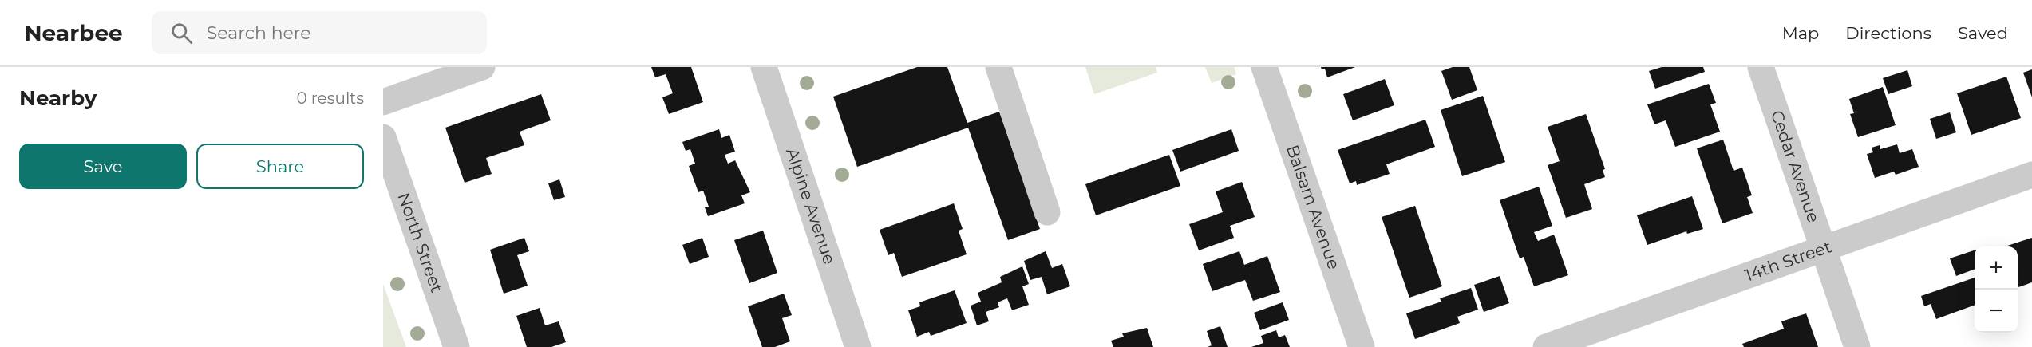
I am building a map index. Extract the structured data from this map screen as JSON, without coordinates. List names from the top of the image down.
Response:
{
  "streets": {
    "street": [
      "Cedar Avenue",
      "Balsam Avenue",
      "Alpine Avenue",
      "North Street",
      "14th Street"
    ]
  },
  "crossings": [
    ["Cedar Avenue", "14th Street"]
  ],
  "page": {
    "header": "Nearbee",
    "search": "Search here",
    "nav": ["Map", "Directions", "Saved"],
    "heading": ["Nearby", "0 results"],
    "buttons": ["Save", "Share"],
    "map_buttons": ["+", "−"]
  }
}
